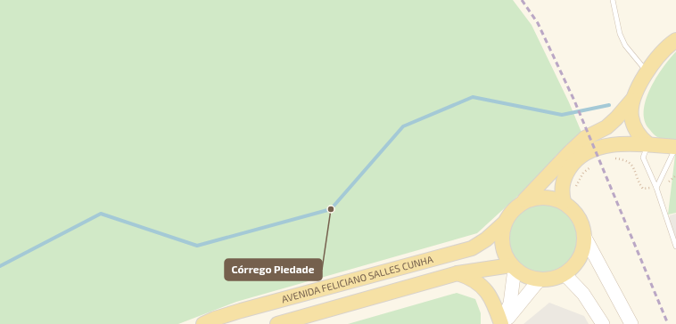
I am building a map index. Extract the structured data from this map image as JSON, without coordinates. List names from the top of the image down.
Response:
{
  "streets": {
    "main road": ["AVENIDA FELICIANO SALLES CUNHA"]
  },
  "places": ["Córrego Piedade"]
}
